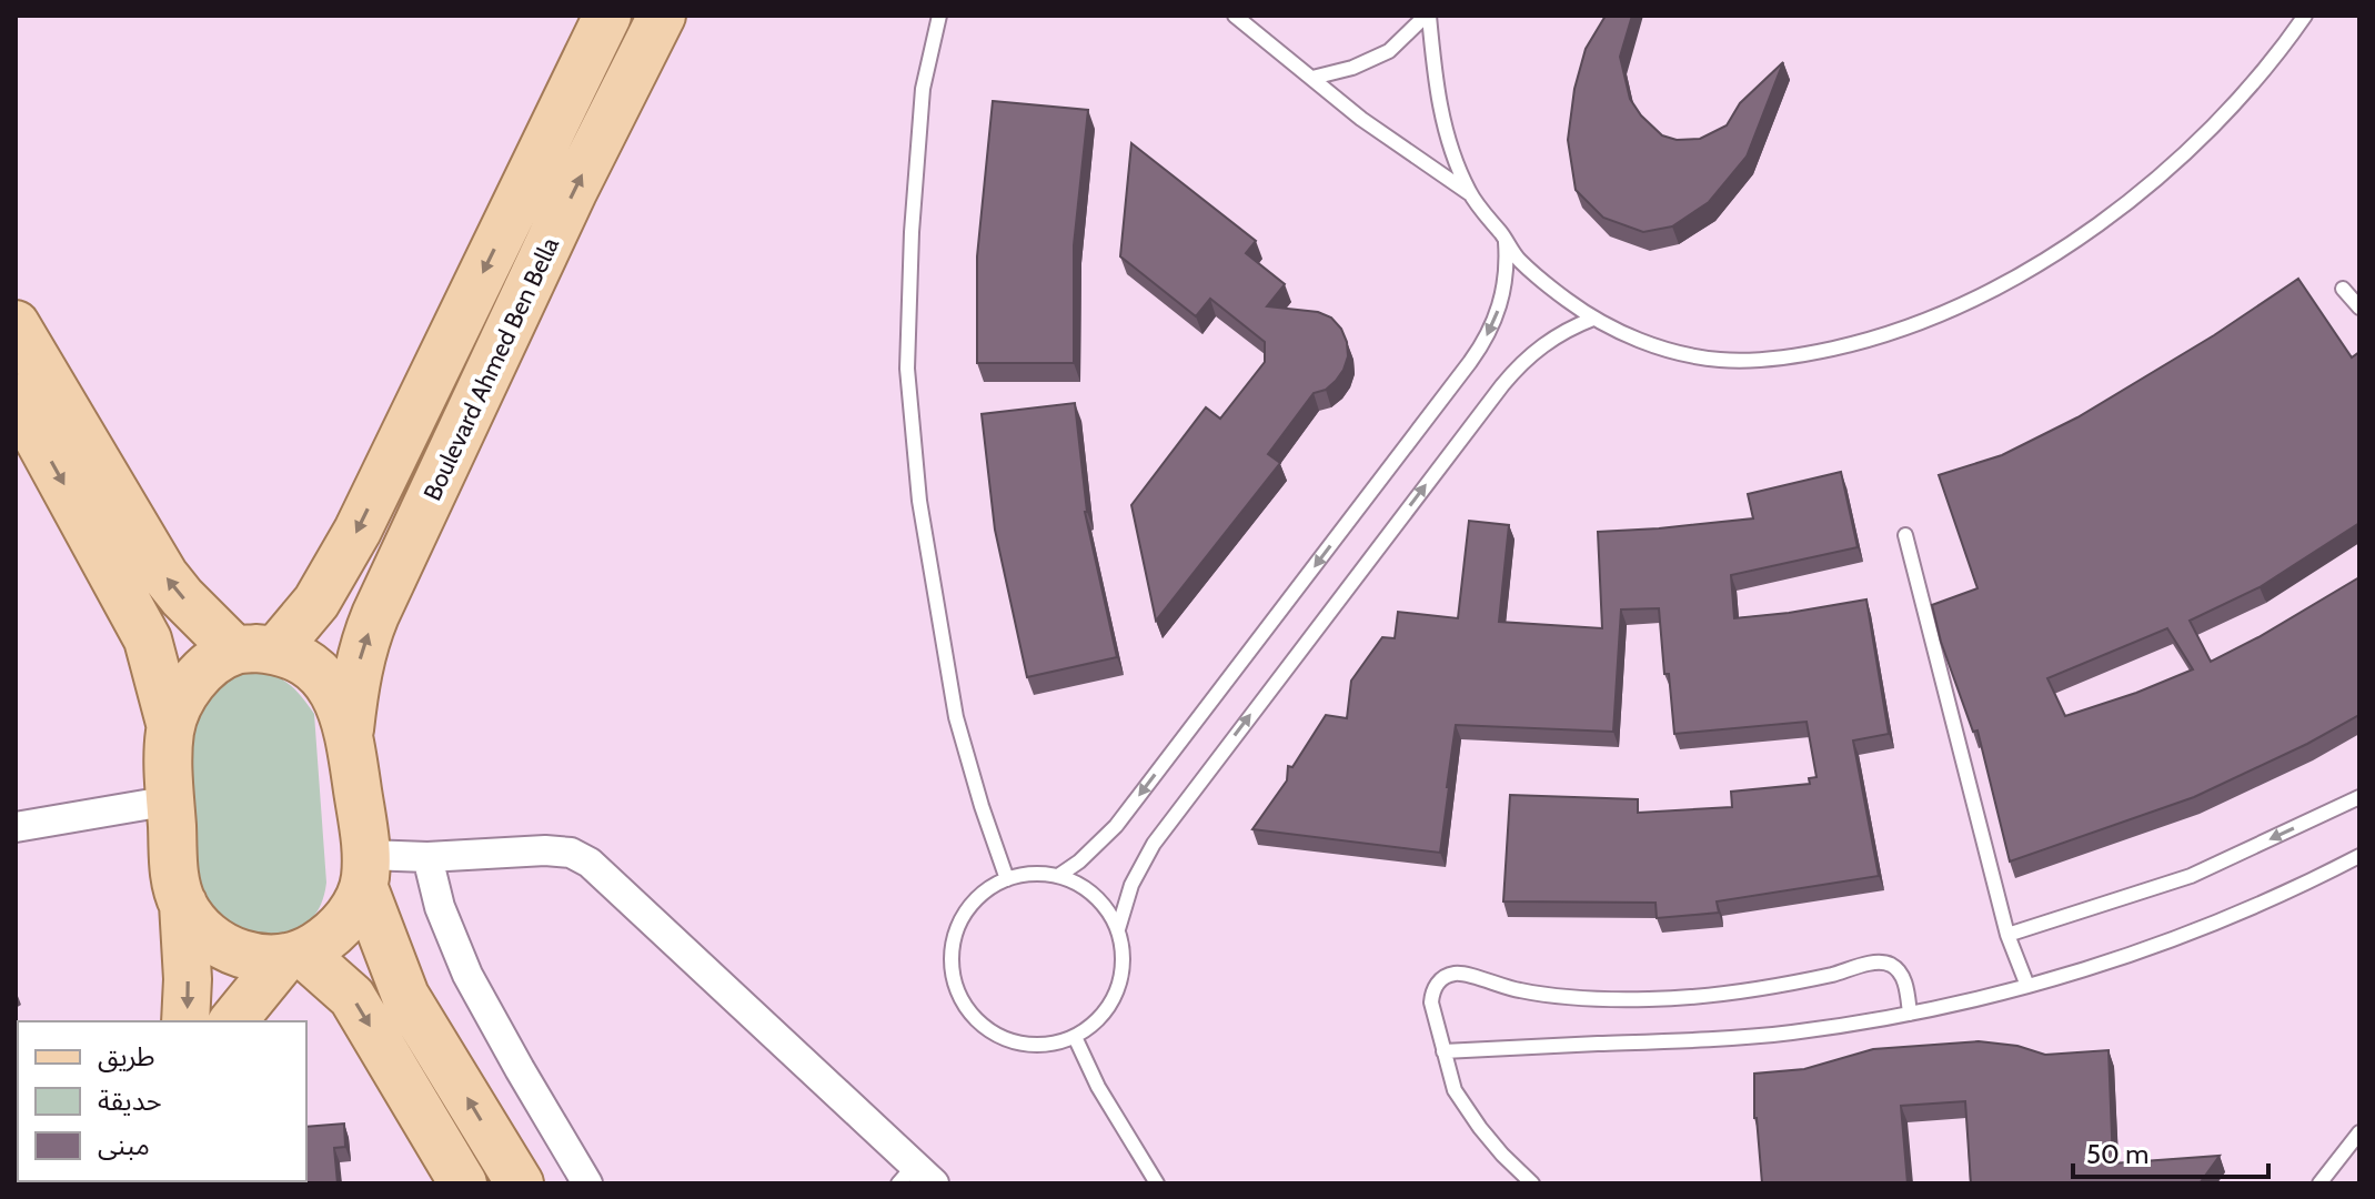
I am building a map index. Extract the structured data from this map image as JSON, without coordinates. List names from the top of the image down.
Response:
{
  "streets": {
    "main road": ["Boulevard Ahmed Ben Bella"]
  },
  "legend": ["طريق", "حديقة", "مبنى"],
  "scale_bar": "50 m"
}
